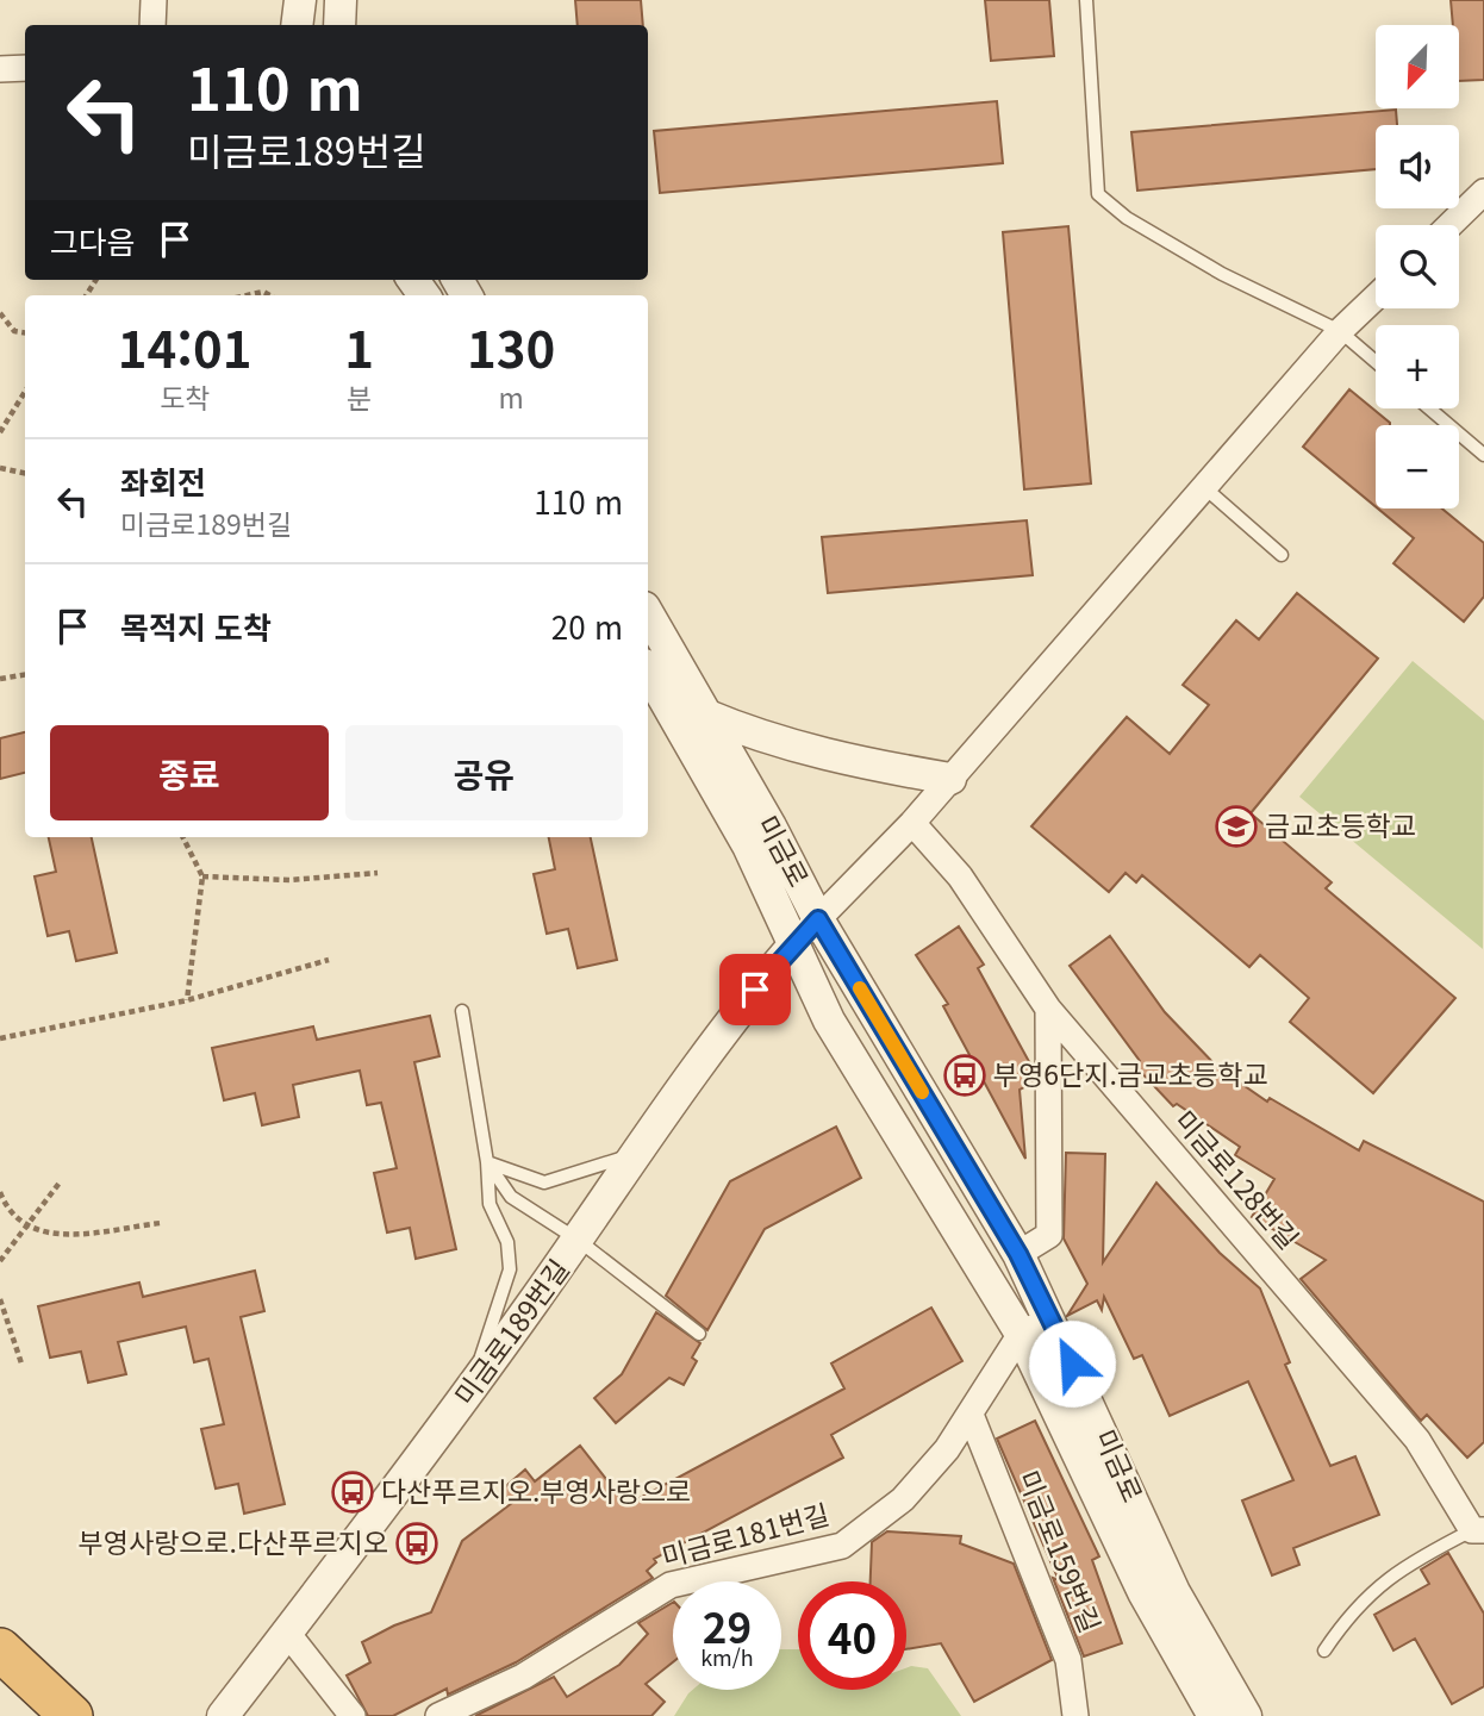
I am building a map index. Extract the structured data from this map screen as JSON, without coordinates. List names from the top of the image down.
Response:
{
  "streets": {
    "street": [
      "미금로",
      "미금로128번길",
      "미금로189번길",
      "미금로181번길",
      "미금로159번길"
    ]
  },
  "crossings": [
    ["미금로", "미금로189번길"],
    ["미금로", "미금로181번길"],
    ["미금로181번길", "미금로159번길"]
  ],
  "places": {
    "school or university": ["금교초등학교"],
    "bus stop": ["부영6단지.금교초등학교", "다산푸르지오.부영사랑으로", "부영사랑으로.다산푸르지오"]
  },
  "north": "bottom left",
  "page": {
    "map_buttons": ["+", "−"],
    "turn": ["110 m", "미금로189번길"],
    "then": "그다음",
    "eta": [
      "14:01",
      "도착",
      "1",
      "분",
      "130",
      "m"
    ],
    "list": [
      {
        "name": "좌회전",
        "note": "미금로189번길",
        "value": "110 m"
      },
      {
        "name": "목적지 도착",
        "value": "20 m"
      }
    ],
    "buttons": ["종료", "공유"],
    "speed": "29 km/h",
    "limit": "40"
  }
}
